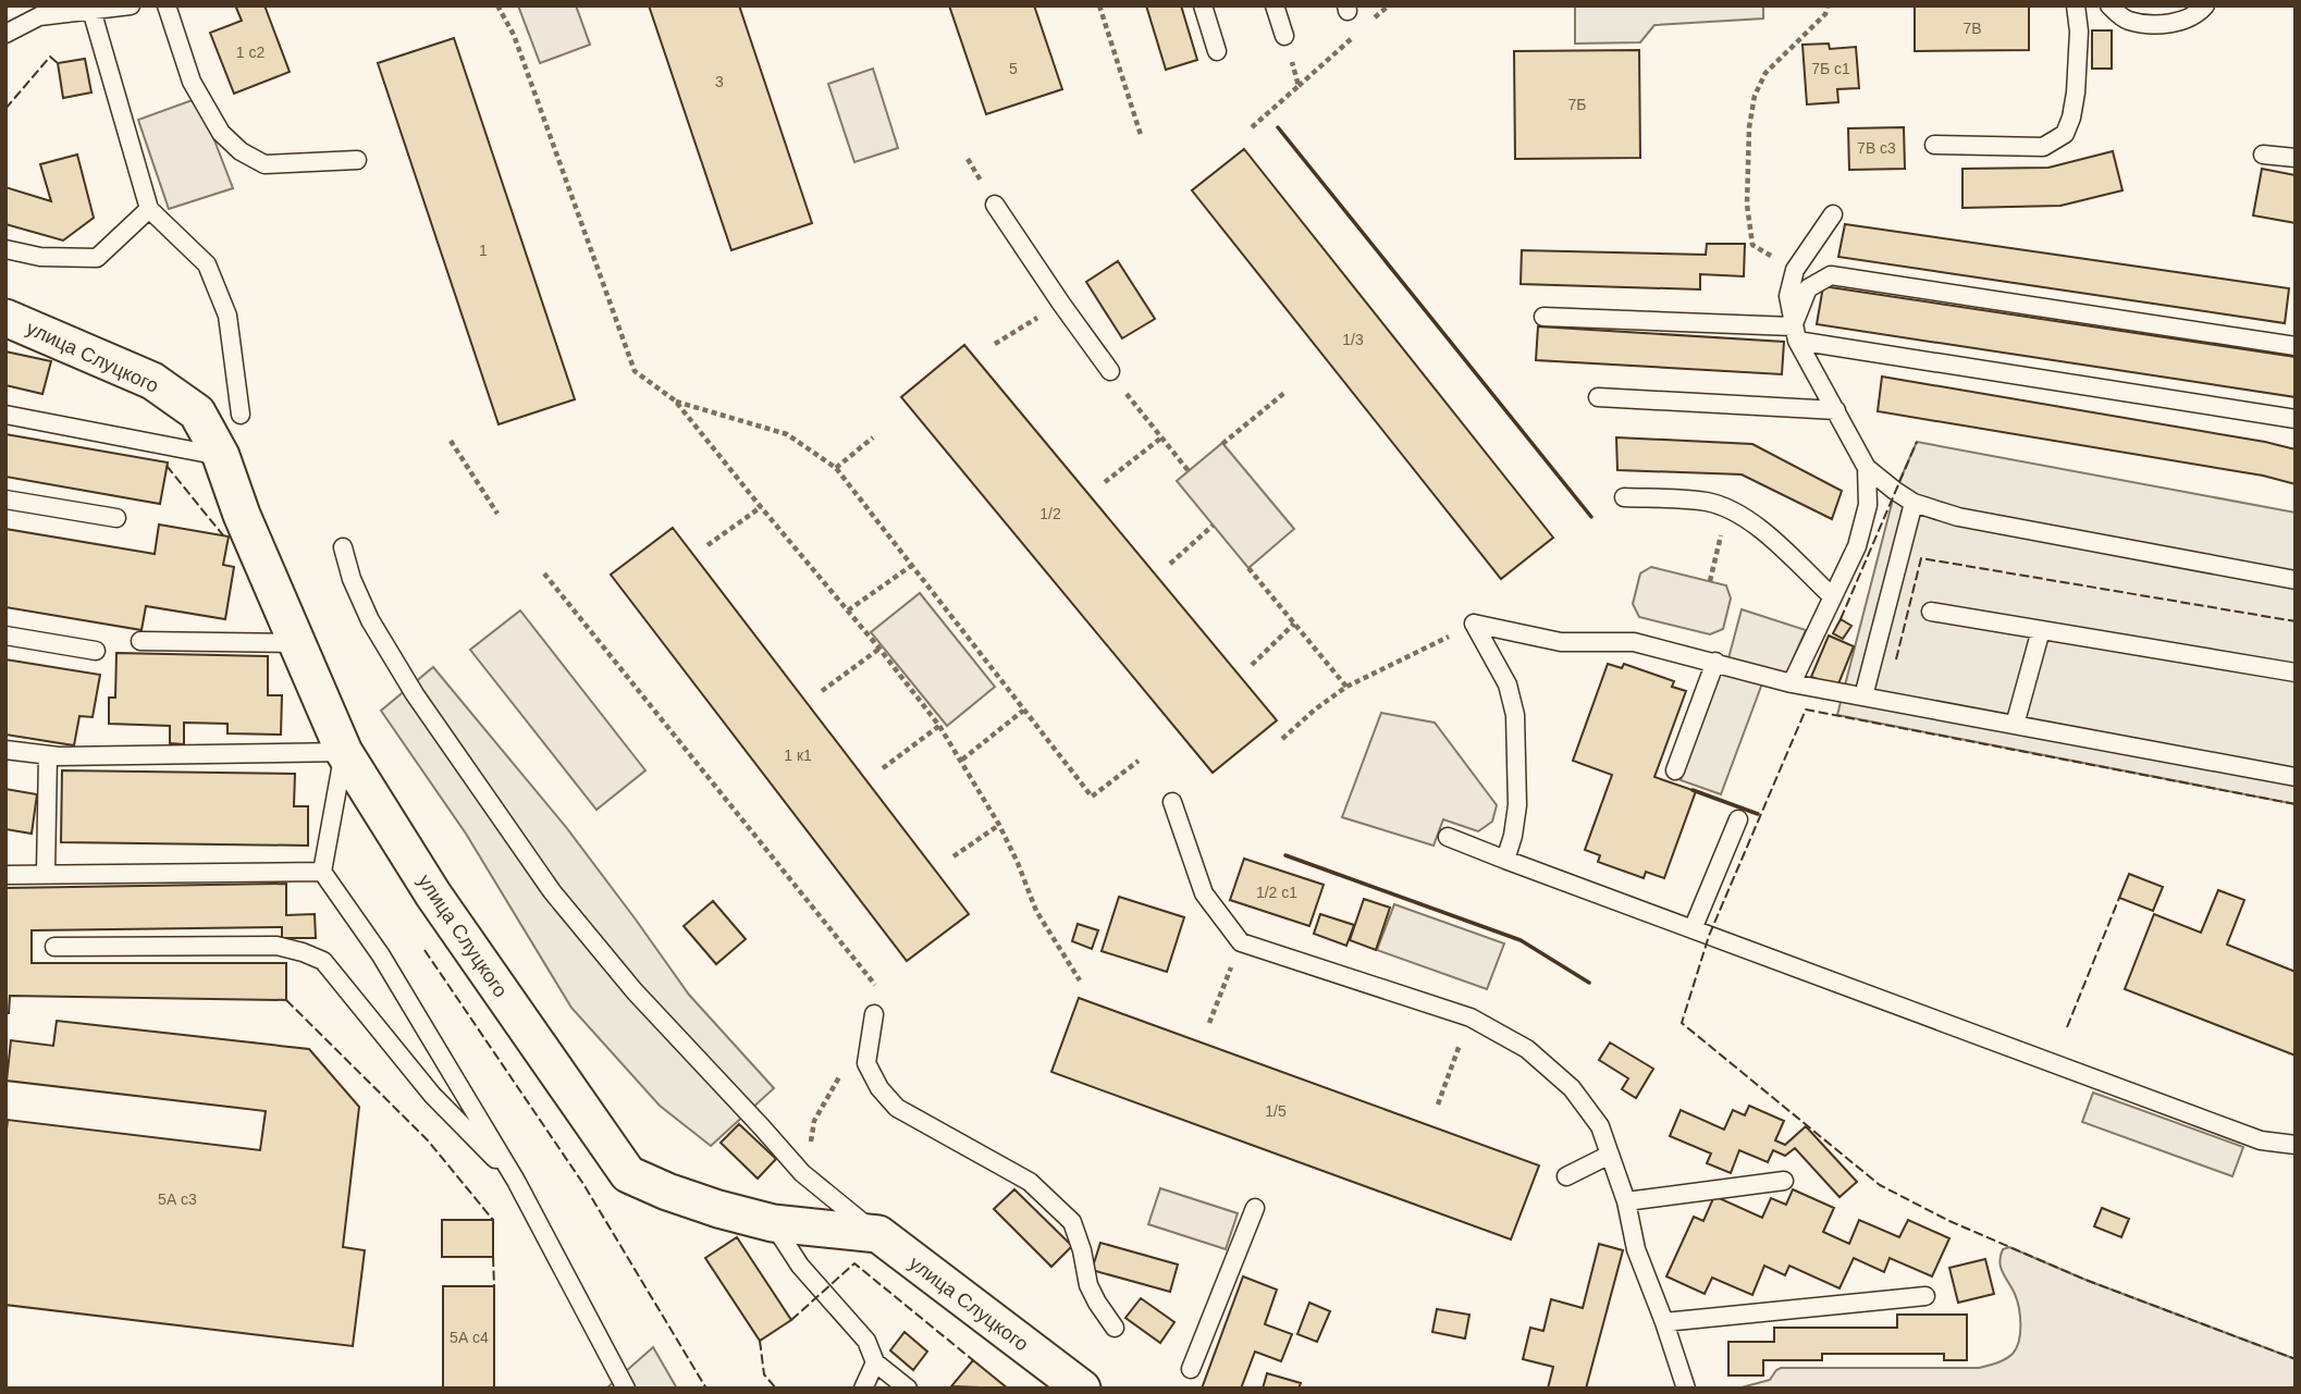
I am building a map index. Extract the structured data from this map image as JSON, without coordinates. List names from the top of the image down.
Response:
{
  "streets": {
    "street": ["улица Слуцкого"]
  },
  "house_numbers": [
    "7В",
    "1 с2",
    "5",
    "7Б с1",
    "3",
    "7Б",
    "7В с3",
    "1",
    "1/3",
    "1/2",
    "1 к1",
    "1/2 с1",
    "1/5",
    "5А с3",
    "5А с4"
  ]
}
